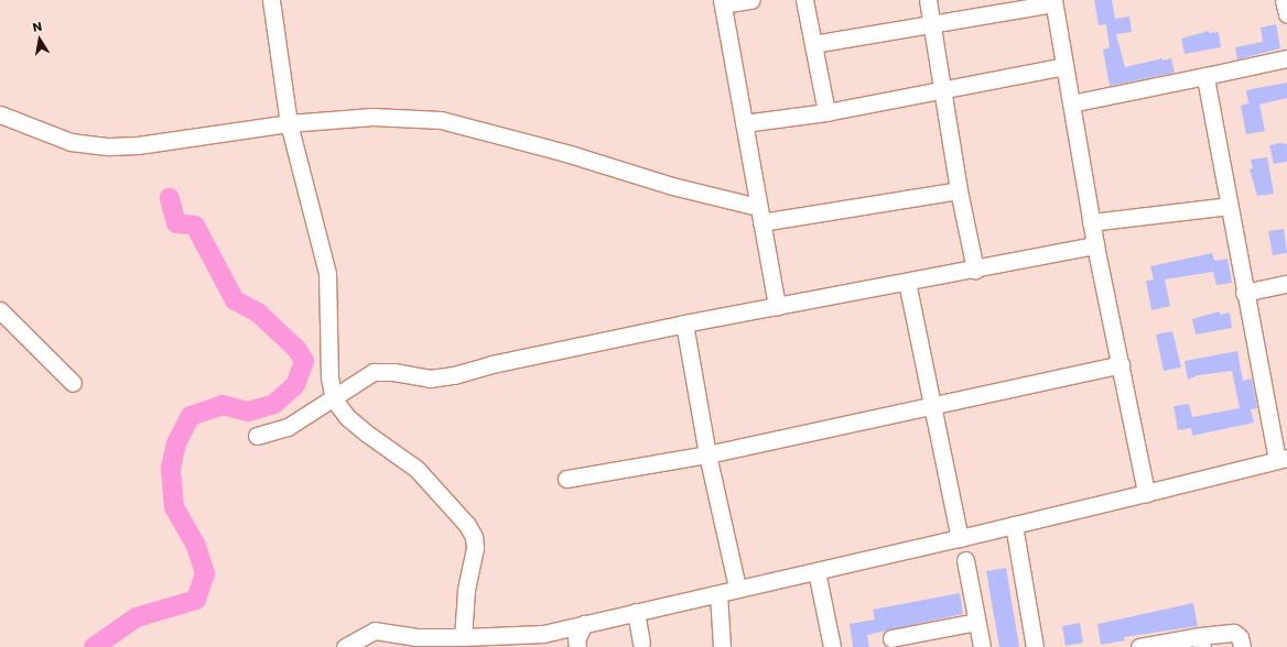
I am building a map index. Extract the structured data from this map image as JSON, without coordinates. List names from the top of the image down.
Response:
{
  "north": "top"
}
